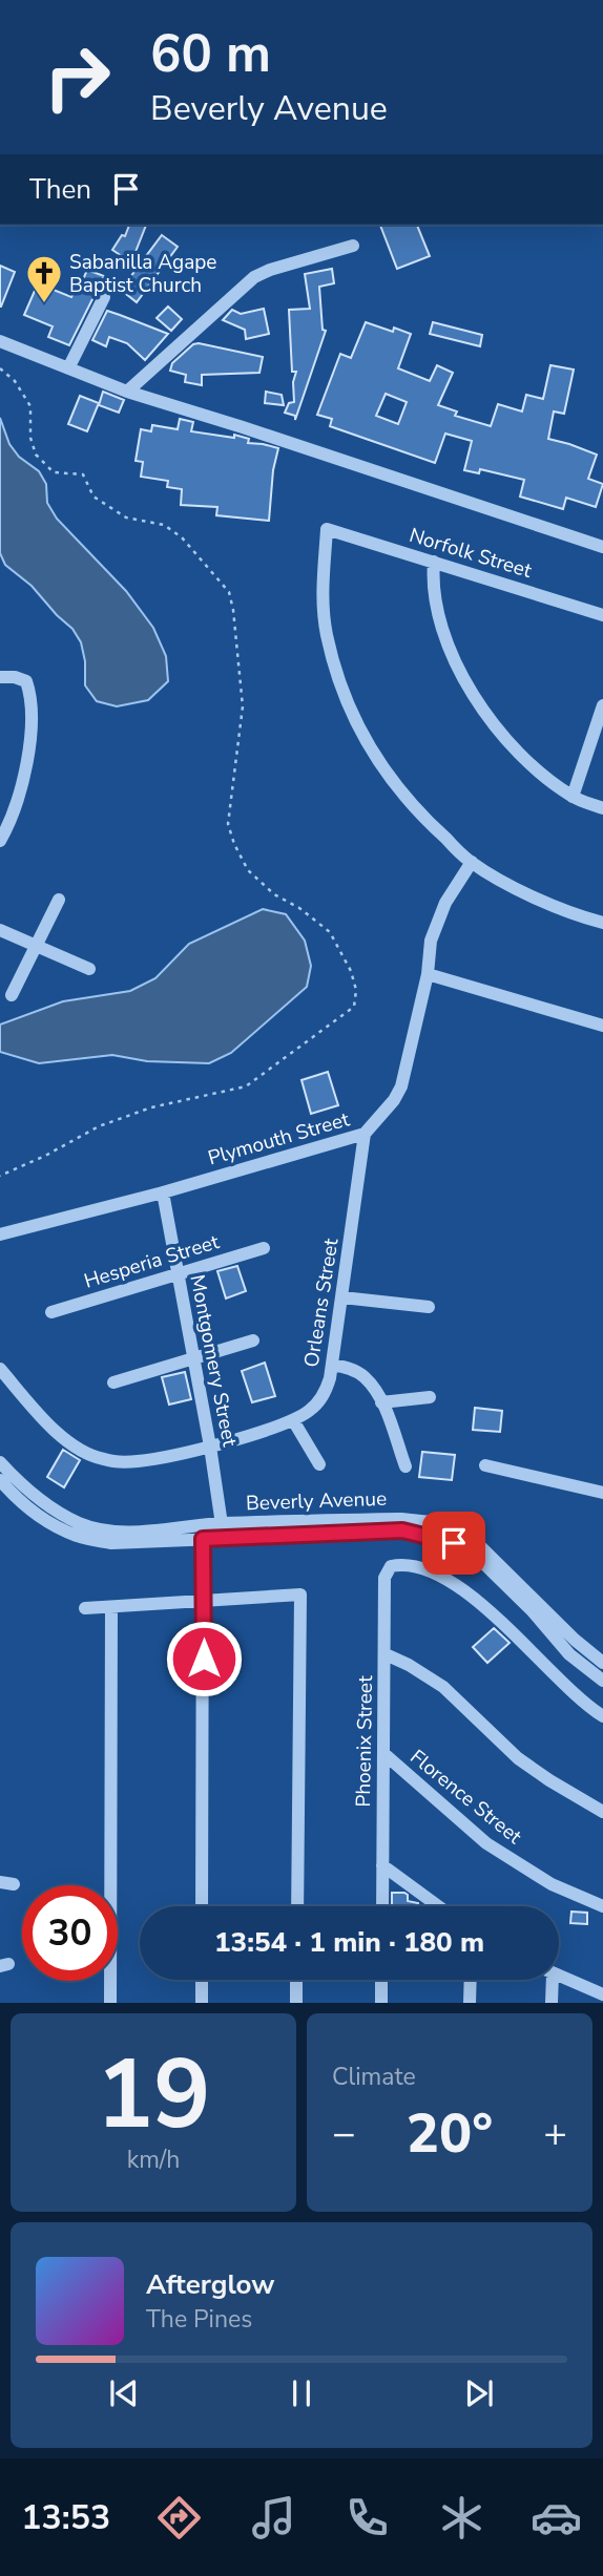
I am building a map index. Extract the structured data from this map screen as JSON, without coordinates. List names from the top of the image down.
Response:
{
  "streets": {
    "street": [
      "Norfolk Street",
      "Plymouth Street",
      "Hesperia Street",
      "Orleans Street",
      "Montgomery Street",
      "Beverly Avenue",
      "Phoenix Street",
      "Florence Street"
    ]
  },
  "crossings": [
    ["Norfolk Street", "Plymouth Street"],
    ["Plymouth Street", "Orleans Street"],
    ["Plymouth Street", "Montgomery Street"],
    ["Hesperia Street", "Montgomery Street"],
    ["Orleans Street", "Montgomery Street"],
    ["Montgomery Street", "Beverly Avenue"],
    ["Phoenix Street", "Florence Street"]
  ],
  "places": {
    "church": ["Sabanilla Agape Baptist Church"]
  },
  "page": {
    "turn": ["60 m", "Beverly Avenue"],
    "then": "Then",
    "limit": "30",
    "trip": "13:54 · 1 min · 180 m",
    "tile": [
      ["19", "km/h"],
      "Climate"
    ],
    "heat": ["−", "20°", "+"],
    "song": ["Afterglow", "The Pines"],
    "tabs": "13:53"
  }
}
